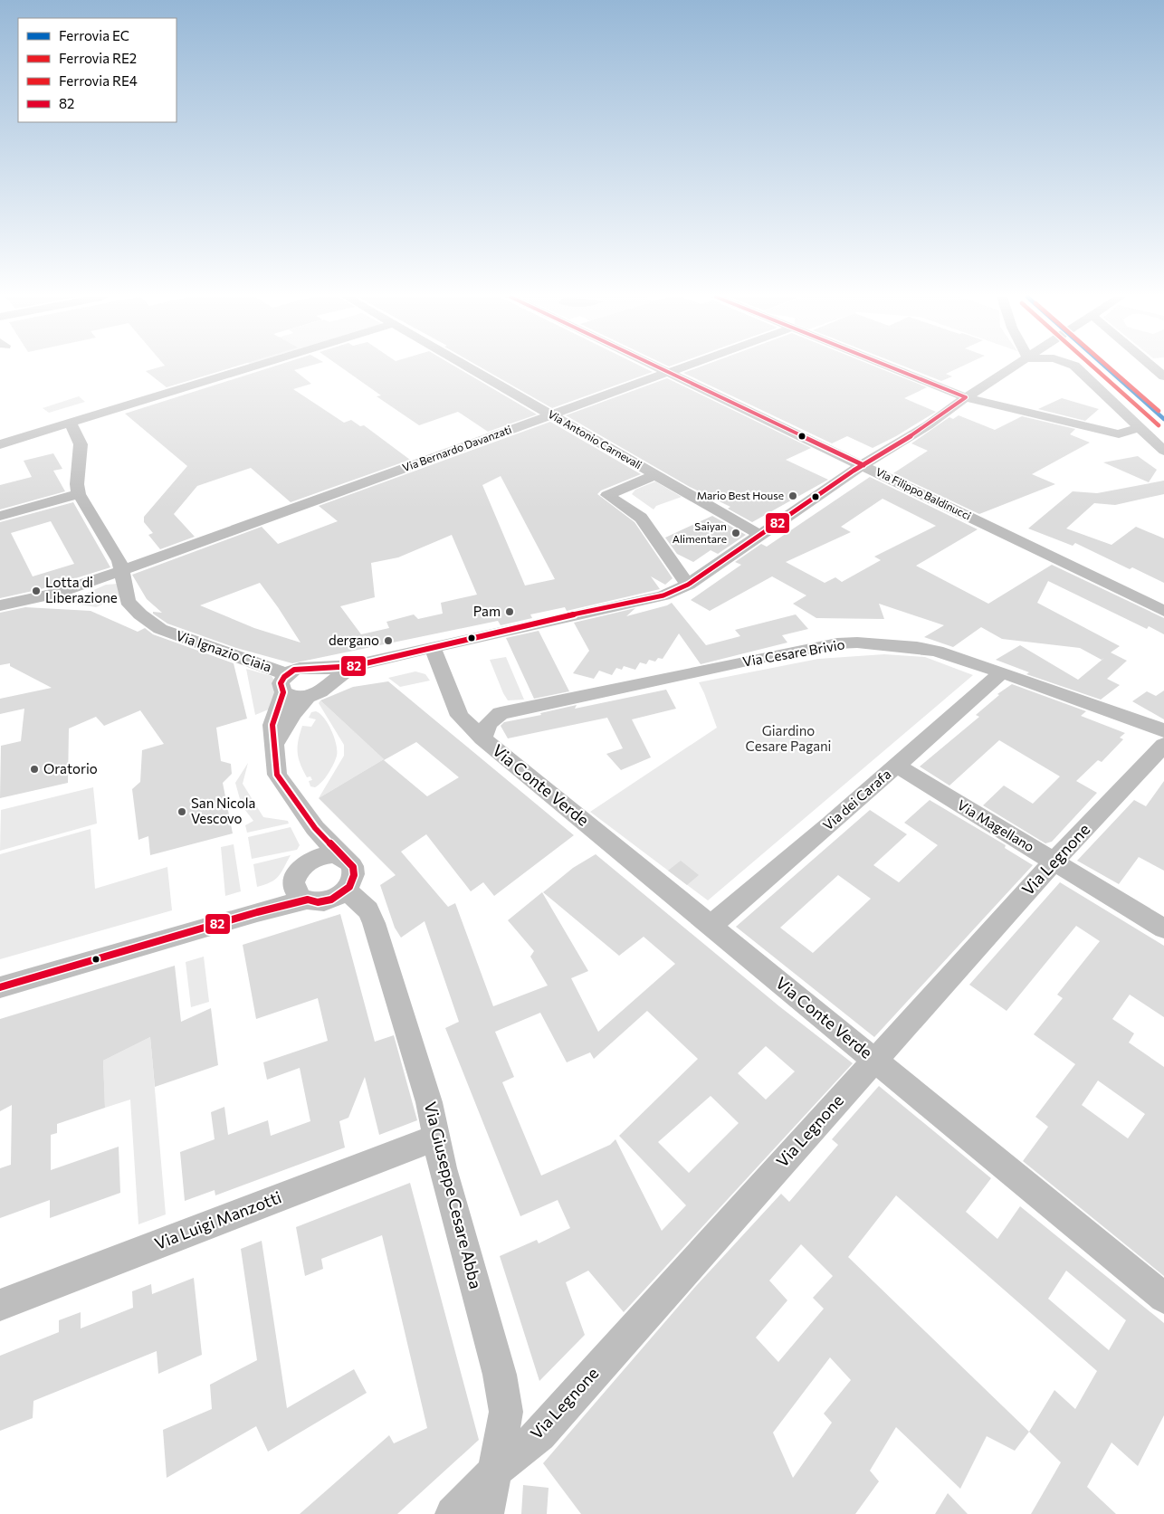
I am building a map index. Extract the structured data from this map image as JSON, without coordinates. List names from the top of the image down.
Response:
{
  "streets": {
    "street": [
      "Via Antonio Carnevali",
      "Via Bernardo Davanzati",
      "Via Filippo Baldinucci",
      "Via Ignazio Ciaia",
      "Via Cesare Brivio",
      "Via Conte Verde",
      "Via dei Carafa",
      "Via Magellano",
      "Via Legnone",
      "Via Giuseppe Cesare Abba",
      "Via Luigi Manzotti"
    ]
  },
  "crossings": [
    ["Via Antonio Carnevali", "Via Bernardo Davanzati"],
    ["Via Bernardo Davanzati", "Via Filippo Baldinucci"],
    ["Via Bernardo Davanzati", "Via Ignazio Ciaia"],
    ["Via Cesare Brivio", "Via Conte Verde"],
    ["Via Cesare Brivio", "Via dei Carafa"],
    ["Via Conte Verde", "Via dei Carafa"],
    ["Via Conte Verde", "Via Legnone"],
    ["Via dei Carafa", "Via Magellano"],
    ["Via Magellano", "Via Legnone"],
    ["Via Legnone", "Via Giuseppe Cesare Abba"],
    ["Via Giuseppe Cesare Abba", "Via Luigi Manzotti"]
  ],
  "parks": ["Giardino Cesare Pagani"],
  "places": [
    "Mario Best House",
    "Saiyan Alimentare",
    "Lotta di Liberazione",
    "Pam",
    "dergano",
    "Oratorio",
    "San Nicola Vescovo"
  ],
  "lines": [
    "rail line EC",
    "rail line RE2",
    "rail line RE4",
    "transit line 82"
  ],
  "legend": [
    "Ferrovia EC",
    "Ferrovia RE2",
    "Ferrovia RE4",
    "82"
  ]
}
